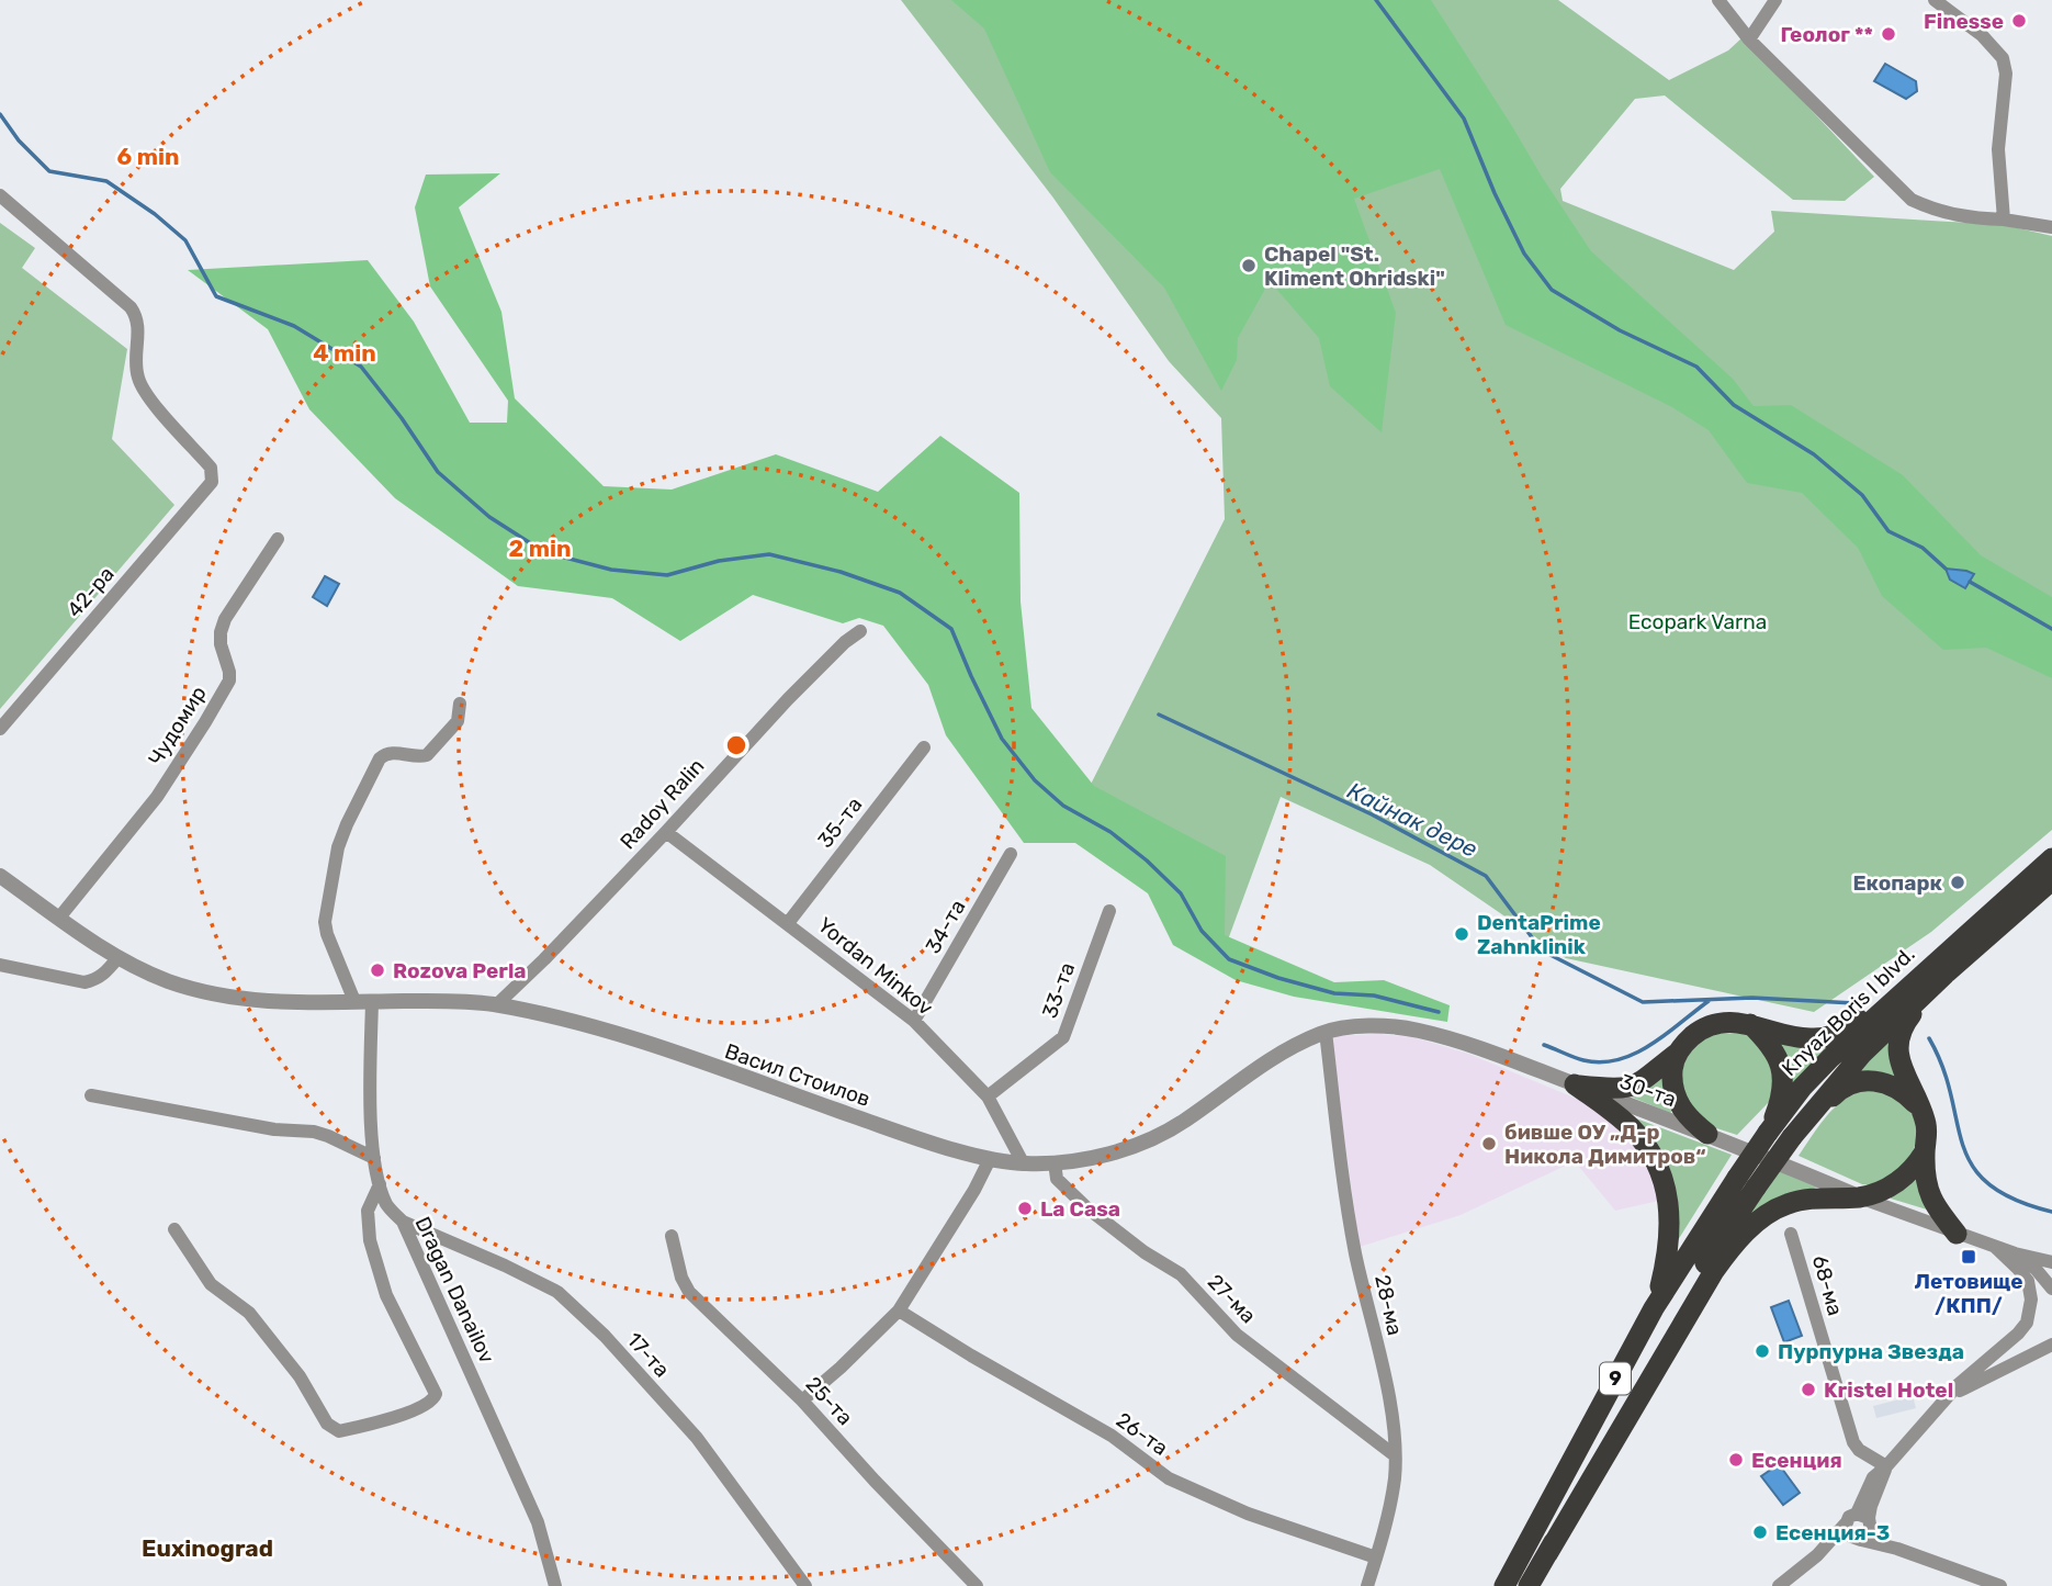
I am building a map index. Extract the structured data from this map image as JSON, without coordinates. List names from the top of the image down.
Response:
{
  "streets": {
    "highway": ["Knyaz Boris I blvd.", "9"],
    "street": [
      "42-ра",
      "Чудомир",
      "Radoy Ralin",
      "35-та",
      "34-та",
      "Yordan Minkov",
      "33-та",
      "Васил Стоилов",
      "30-та",
      "68-ма",
      "Dragan Danailov",
      "27-ма",
      "28-ма",
      "17-та",
      "25-та",
      "26-та"
    ]
  },
  "crossings": [
    ["Чудомир", "Васил Стоилов"],
    ["Radoy Ralin", "Yordan Minkov"],
    ["Radoy Ralin", "Васил Стоилов"],
    ["35-та", "Yordan Minkov"],
    ["34-та", "Yordan Minkov"],
    ["Yordan Minkov", "33-та"],
    ["Yordan Minkov", "Васил Стоилов"],
    ["Васил Стоилов", "30-та"],
    ["Васил Стоилов", "Dragan Danailov"],
    ["Васил Стоилов", "27-ма"],
    ["Васил Стоилов", "28-ма"],
    ["Dragan Danailov", "17-та"],
    ["27-ма", "28-ма"],
    ["28-ма", "26-та"]
  ],
  "districts": ["Euxinograd"],
  "water": ["Кайнак дере"],
  "parks": ["Ecopark Varna"],
  "places": {
    "other": [
      "Finesse",
      "Геолог **",
      "Chapel \"St. Kliment Ohridski\"",
      "Екопарк",
      "DentaPrime Zahnklinik",
      "Rozova Perla",
      "бивше ОУ „Д-р Никола Димитров“",
      "La Casa",
      "Пурпурна Звезда",
      "Kristel Hotel",
      "Есенция",
      "Есенция-3"
    ],
    "transit": ["Летовище /КПП/"]
  },
  "rings": ["6 min", "4 min", "2 min"]
}
